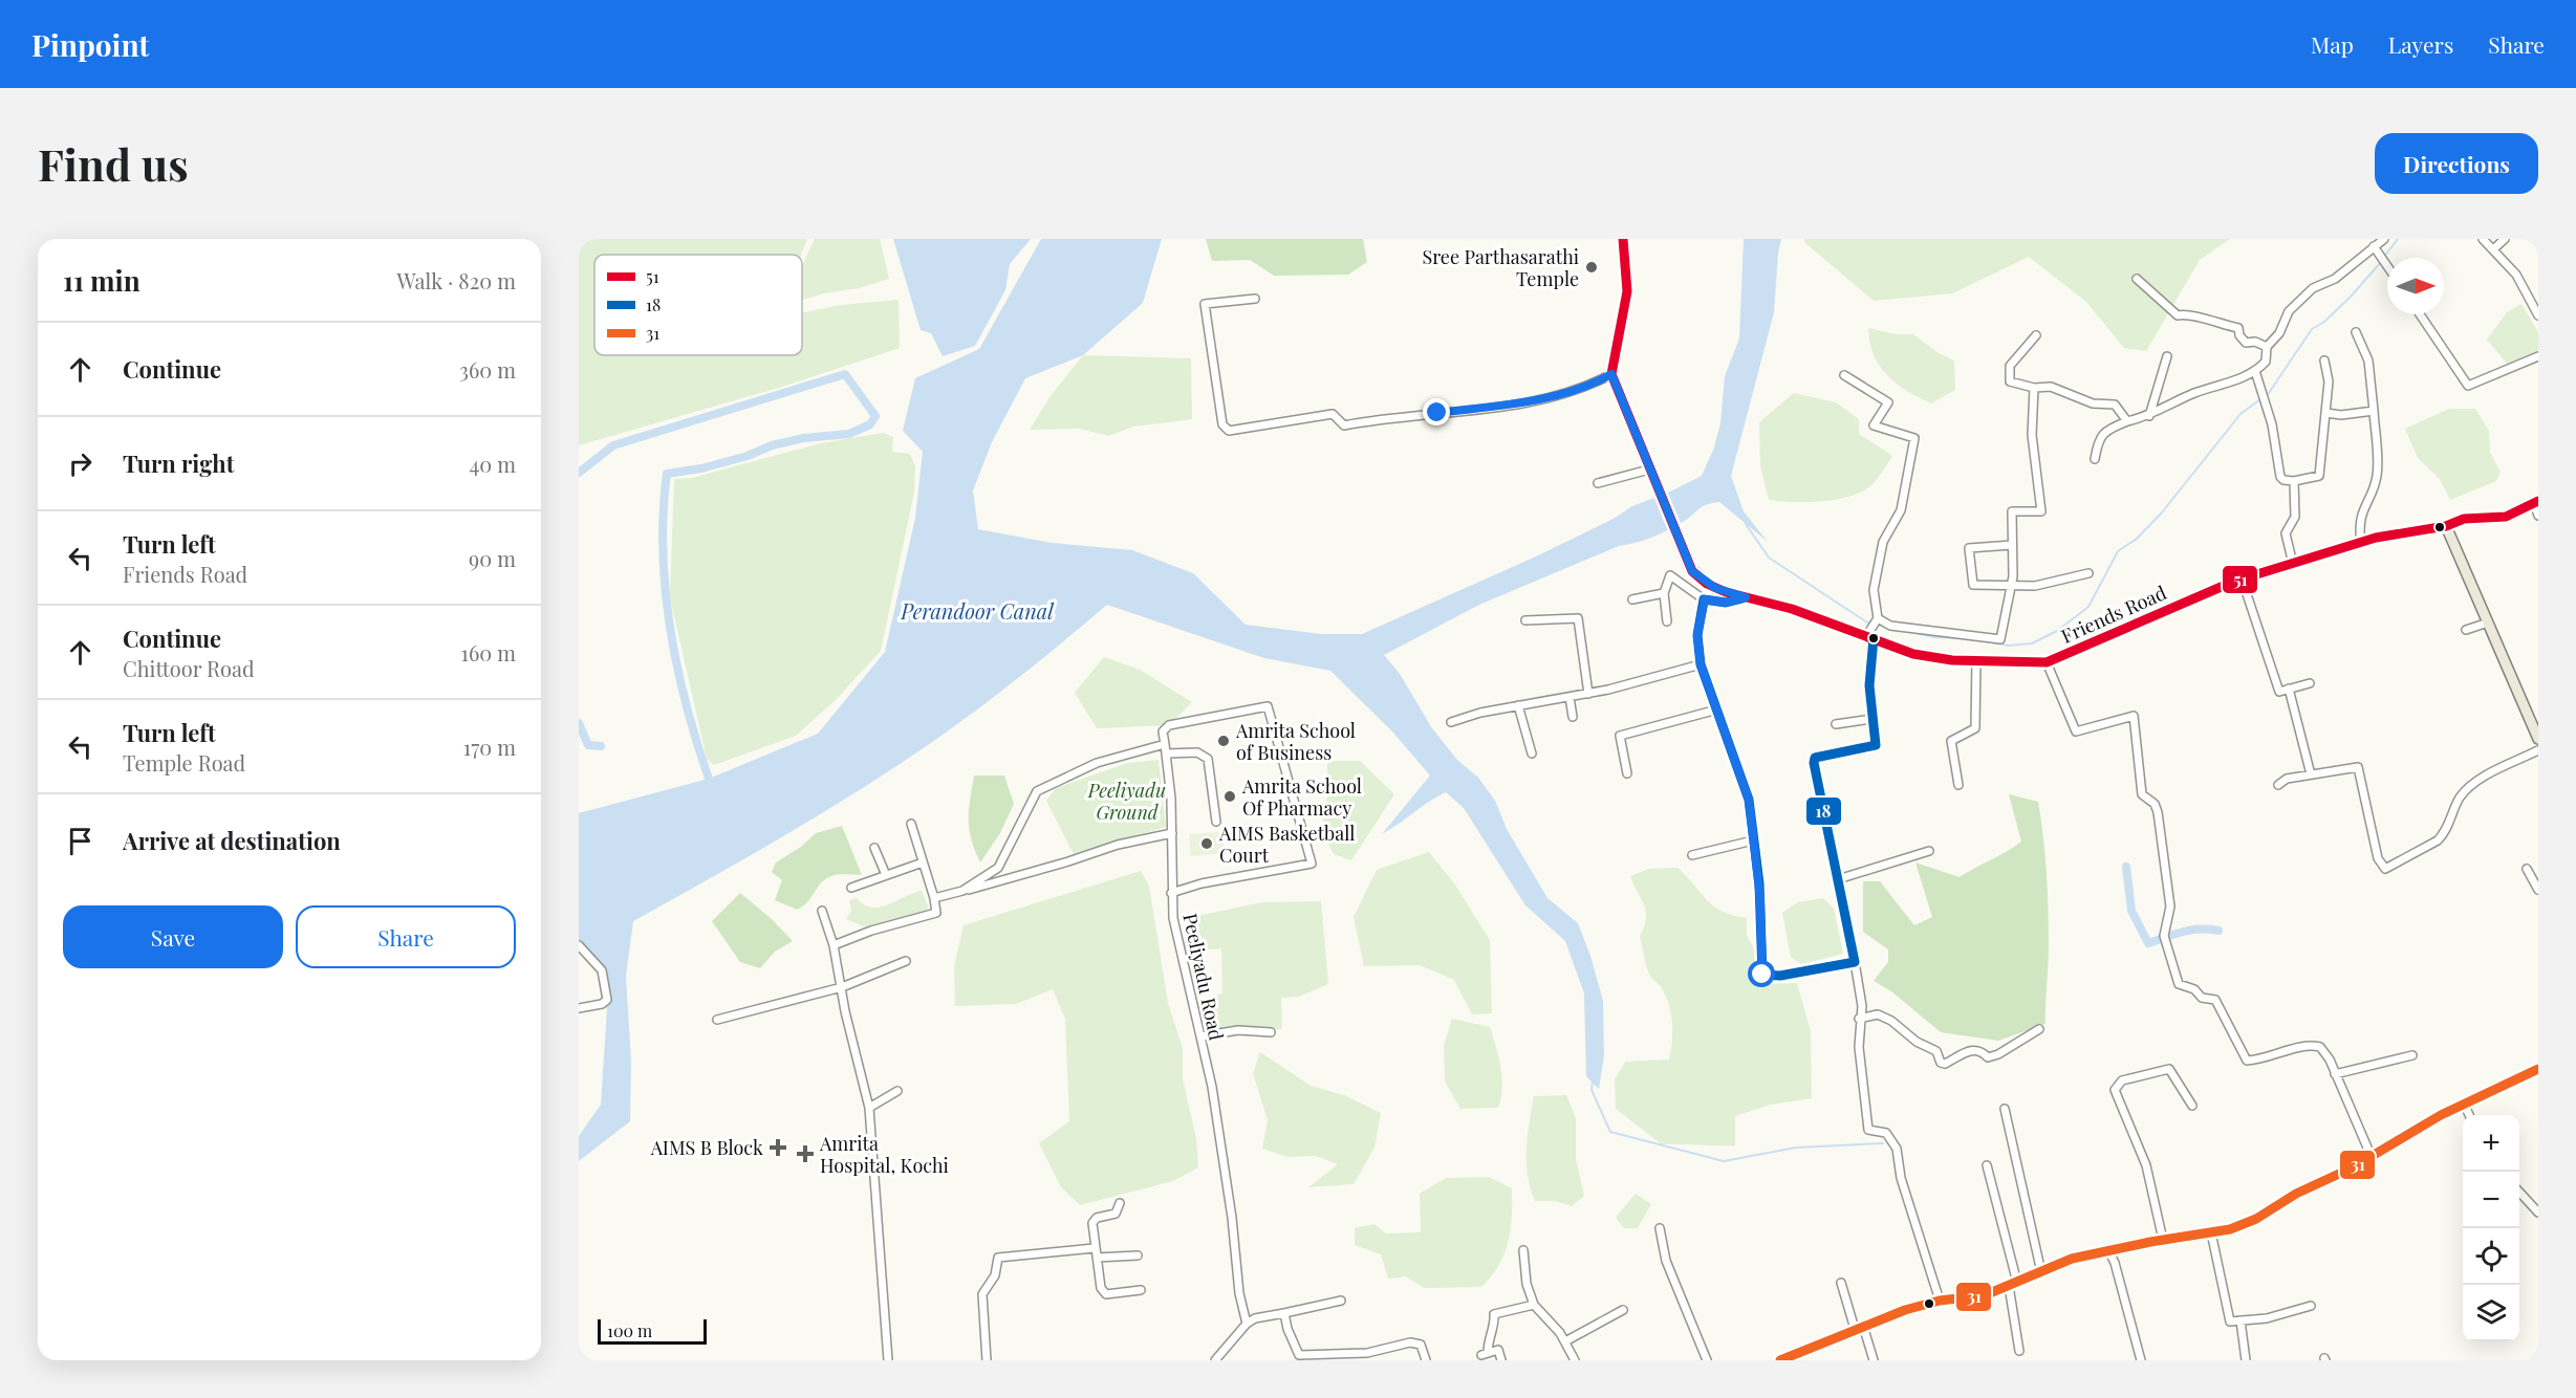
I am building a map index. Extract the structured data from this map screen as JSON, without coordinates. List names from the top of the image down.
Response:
{
  "streets": {
    "main road": ["Friends Road"],
    "street": ["Peeliyadu Road"]
  },
  "water": ["Perandoor Canal"],
  "parks": ["Peeliyadu Ground"],
  "places": {
    "other": [
      "Sree Parthasarathi Temple",
      "Amrita School of Business",
      "Amrita School Of Pharmacy",
      "AIMS Basketball Court"
    ],
    "health": ["AIMS B Block", "Amrita Hospital, Kochi"]
  },
  "lines": ["transit line 51", "transit line 18", "transit line 31"],
  "legend": ["51", "18", "31"],
  "scale_bar": "100 m",
  "north": "right",
  "page": {
    "header": "Pinpoint",
    "nav": ["Map", "Layers", "Share"],
    "buttons": [
      "Directions",
      ["Save", "Share"]
    ],
    "title": "Find us",
    "heading": ["11 min", "Walk · 820 m"],
    "list": [
      ["Continue", "360 m"],
      ["Turn right", "40 m"],
      ["Turn left", "Friends Road", "90 m"],
      ["Continue", "Chittoor Road", "160 m"],
      ["Turn left", "Temple Road", "170 m"],
      "Arrive at destination"
    ],
    "map_buttons": ["+", "−"],
    "scale": "100 m"
  }
}
